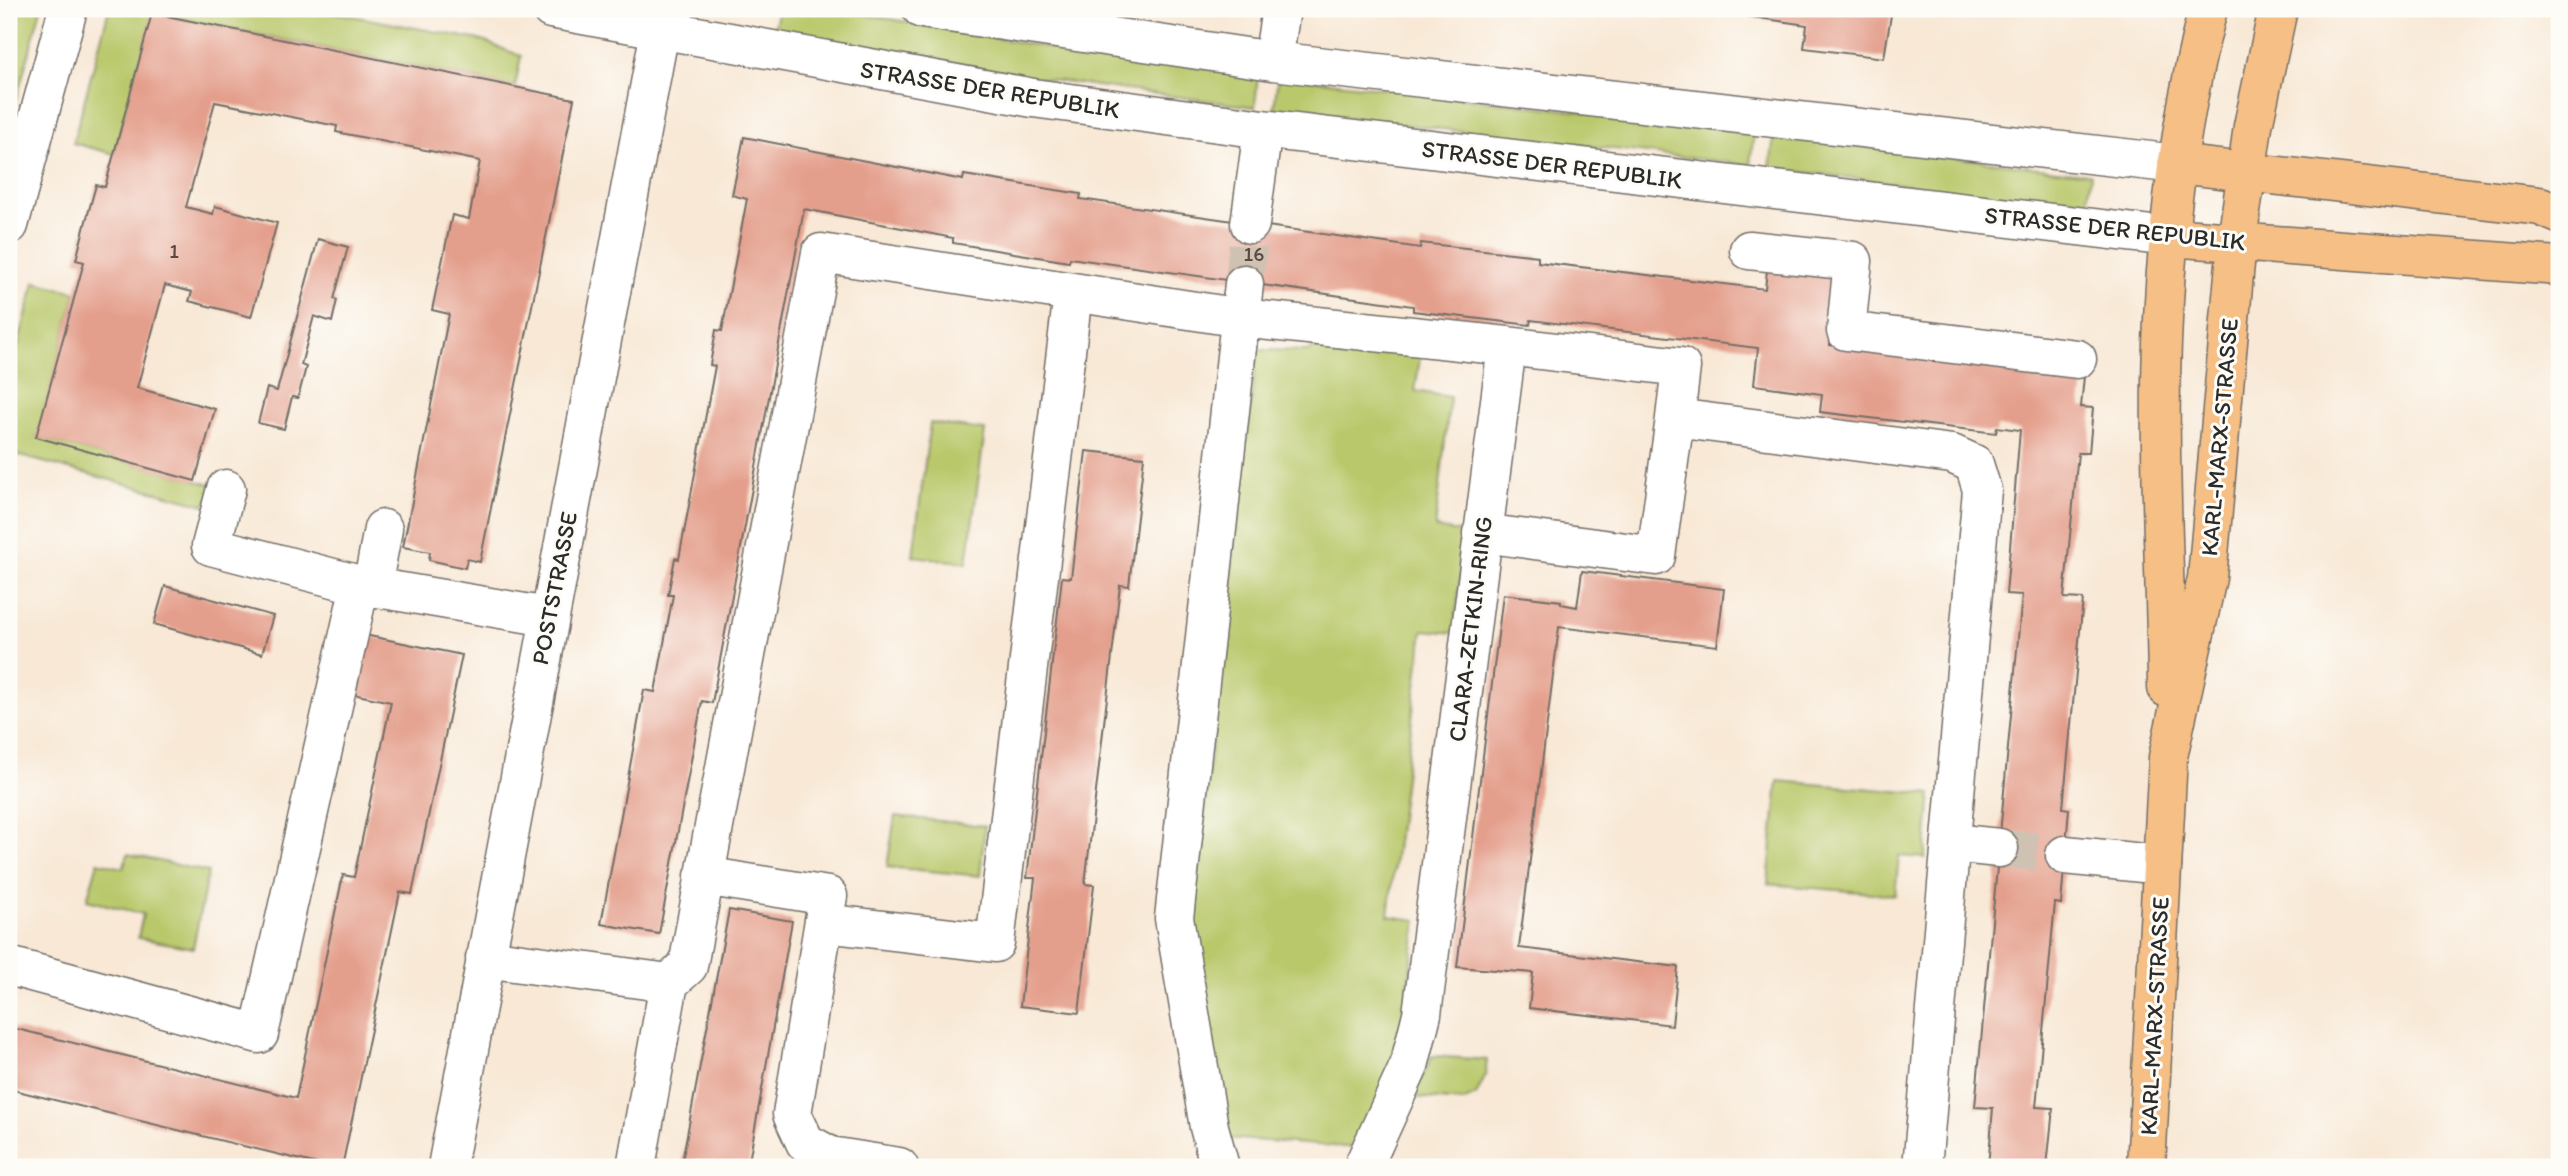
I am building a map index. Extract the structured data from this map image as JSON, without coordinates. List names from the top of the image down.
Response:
{
  "streets": {
    "main road": ["STRASSE DER REPUBLIK", "KARL-MARX-STRASSE"],
    "street": ["POSTSTRASSE", "CLARA-ZETKIN-RING"]
  },
  "crossings": [
    ["STRASSE DER REPUBLIK", "KARL-MARX-STRASSE"],
    ["STRASSE DER REPUBLIK", "POSTSTRASSE"]
  ],
  "house_numbers": ["1", "16"]
}
